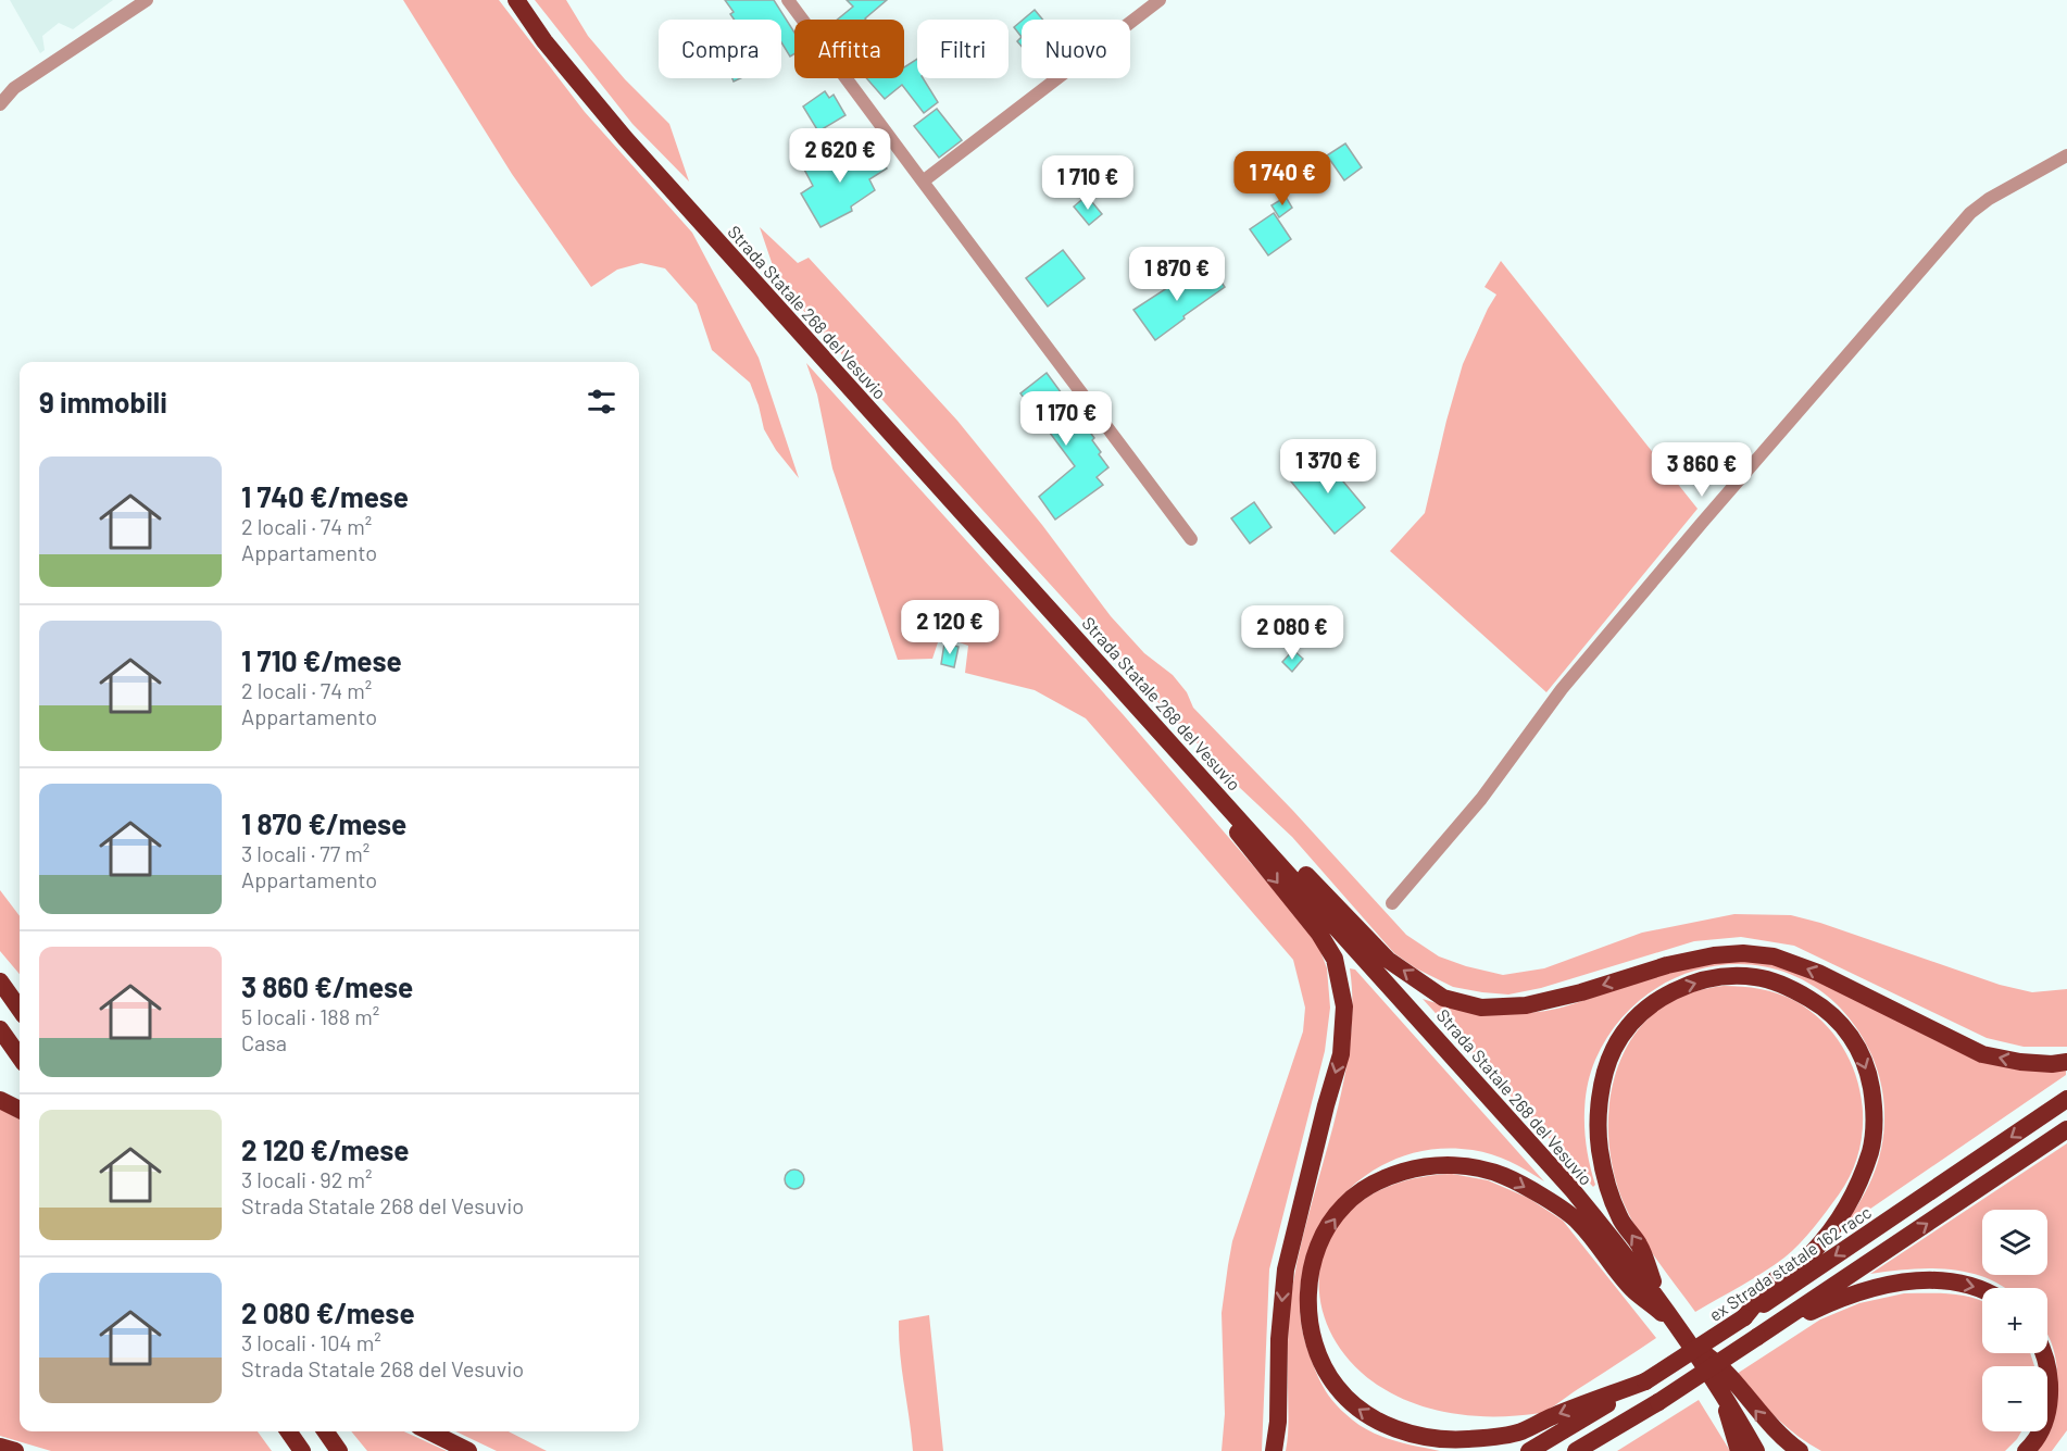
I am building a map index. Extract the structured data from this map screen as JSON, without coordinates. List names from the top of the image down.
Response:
{
  "streets": {
    "highway": ["Strada Statale 268 del Vesuvio", "ex Strada statale 162 racc"]
  },
  "page": {
    "chip": [
      "Compra",
      "Affitta",
      "Filtri",
      "Nuovo"
    ],
    "price": [
      "2 620 €",
      "1 740 €",
      "1 710 €",
      "1 870 €",
      "1 170 €",
      "1 370 €",
      "3 860 €",
      "2 120 €",
      "2 080 €"
    ],
    "heading": "9 immobili",
    "list": [
      {
        "name": "1 740 €/mese",
        "note": "2 locali · 74 m² · Appartamento"
      },
      {
        "name": "1 710 €/mese",
        "note": "2 locali · 74 m² · Appartamento"
      },
      {
        "name": "1 870 €/mese",
        "note": "3 locali · 77 m² · Appartamento"
      },
      {
        "name": "3 860 €/mese",
        "note": "5 locali · 188 m² · Casa"
      },
      {
        "name": "2 120 €/mese",
        "note": "3 locali · 92 m² · Strada Statale 268 del Vesuvio"
      },
      {
        "name": "2 080 €/mese",
        "note": "3 locali · 104 m² · Strada Statale 268 del Vesuvio"
      }
    ],
    "map_buttons": ["+", "−"]
  }
}
